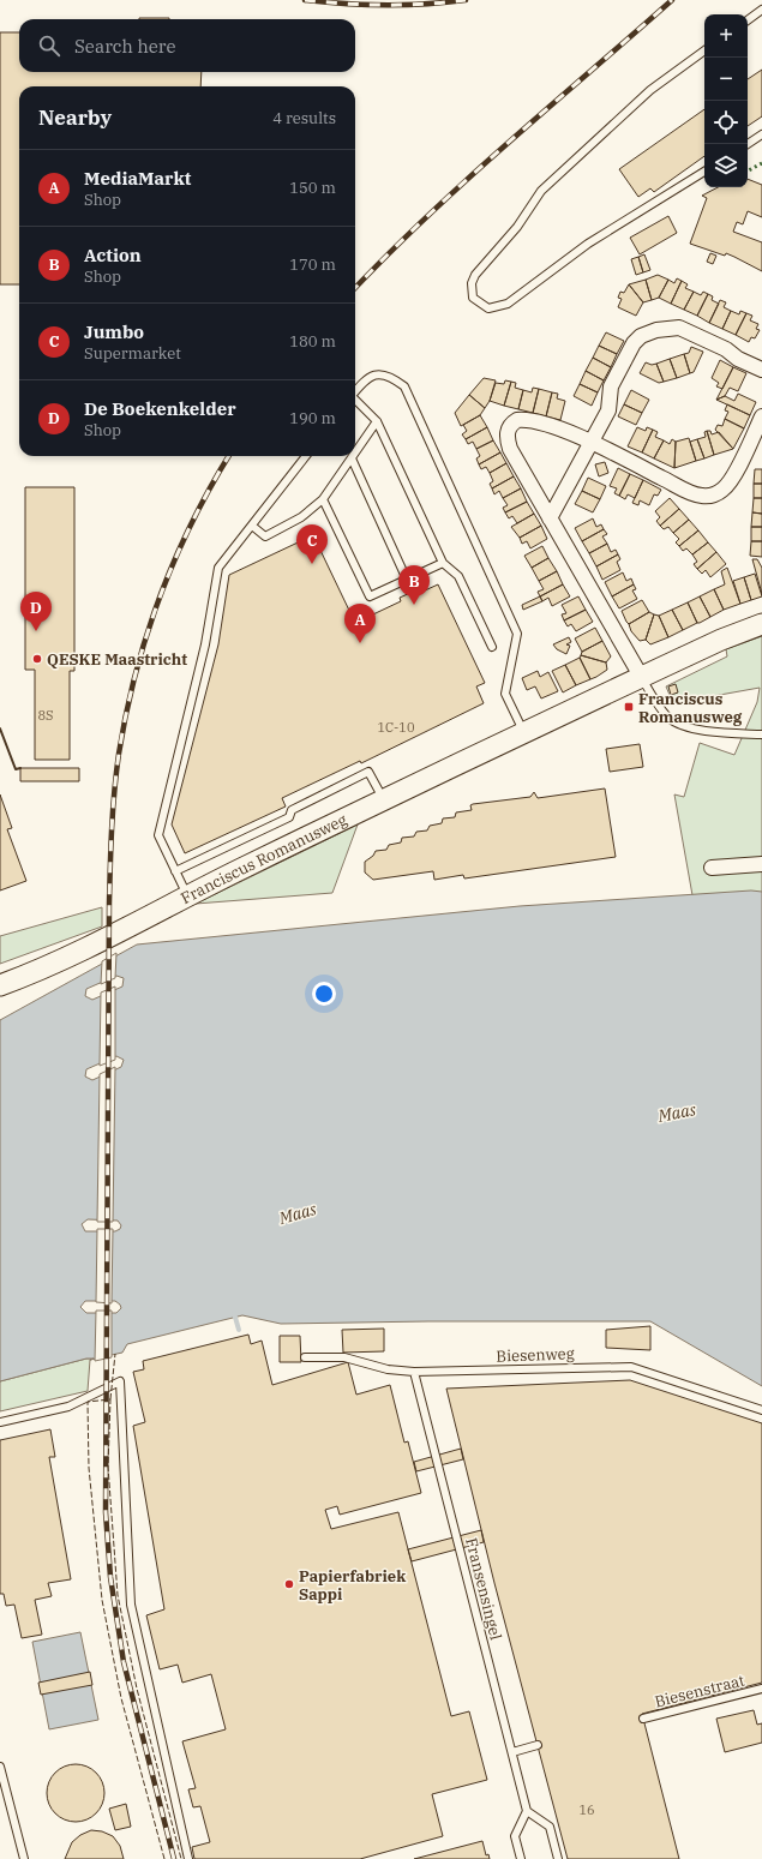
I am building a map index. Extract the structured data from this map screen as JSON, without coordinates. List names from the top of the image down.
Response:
{
  "streets": {
    "street": ["Franciscus Romanusweg"],
    "lane": ["Biesenweg", "Fransensingel", "Biesenstraat"]
  },
  "crossings": [
    ["Biesenweg", "Fransensingel"]
  ],
  "water": ["Maas"],
  "places": {
    "other": ["QESKE Maastricht", "Papierfabriek Sappi"],
    "transit": ["Franciscus Romanusweg"]
  },
  "house_numbers": ["8S", "1C-10", "16"],
  "page": {
    "map_buttons": ["+", "−"],
    "search": "Search here",
    "heading": ["Nearby", "4 results"],
    "list": [
      {
        "mark": "A",
        "name": "MediaMarkt",
        "note": "Shop",
        "value": "150 m"
      },
      {
        "mark": "B",
        "name": "Action",
        "note": "Shop",
        "value": "170 m"
      },
      {
        "mark": "C",
        "name": "Jumbo",
        "note": "Supermarket",
        "value": "180 m"
      },
      {
        "mark": "D",
        "name": "De Boekenkelder",
        "note": "Shop",
        "value": "190 m"
      }
    ],
    "pins": [
      "C",
      "B",
      "D",
      "A"
    ]
  }
}
